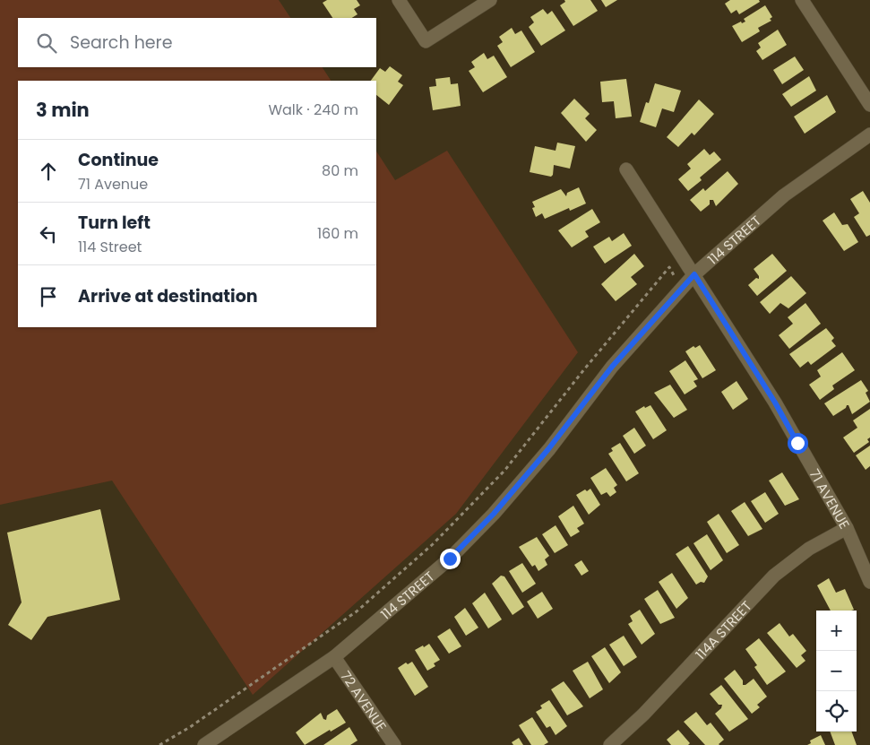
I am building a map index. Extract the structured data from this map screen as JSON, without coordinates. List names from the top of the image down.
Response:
{
  "streets": {
    "street": [
      "114 STREET",
      "71 AVENUE",
      "114A STREET",
      "72 AVENUE"
    ]
  },
  "crossings": [
    ["114 STREET", "71 AVENUE"],
    ["114 STREET", "72 AVENUE"],
    ["71 AVENUE", "114A STREET"]
  ],
  "page": {
    "search": "Search here",
    "heading": ["3 min", "Walk · 240 m"],
    "list": [
      ["Continue", "71 Avenue", "80 m"],
      ["Turn left", "114 Street", "160 m"],
      "Arrive at destination"
    ],
    "map_buttons": ["+", "−"]
  }
}
